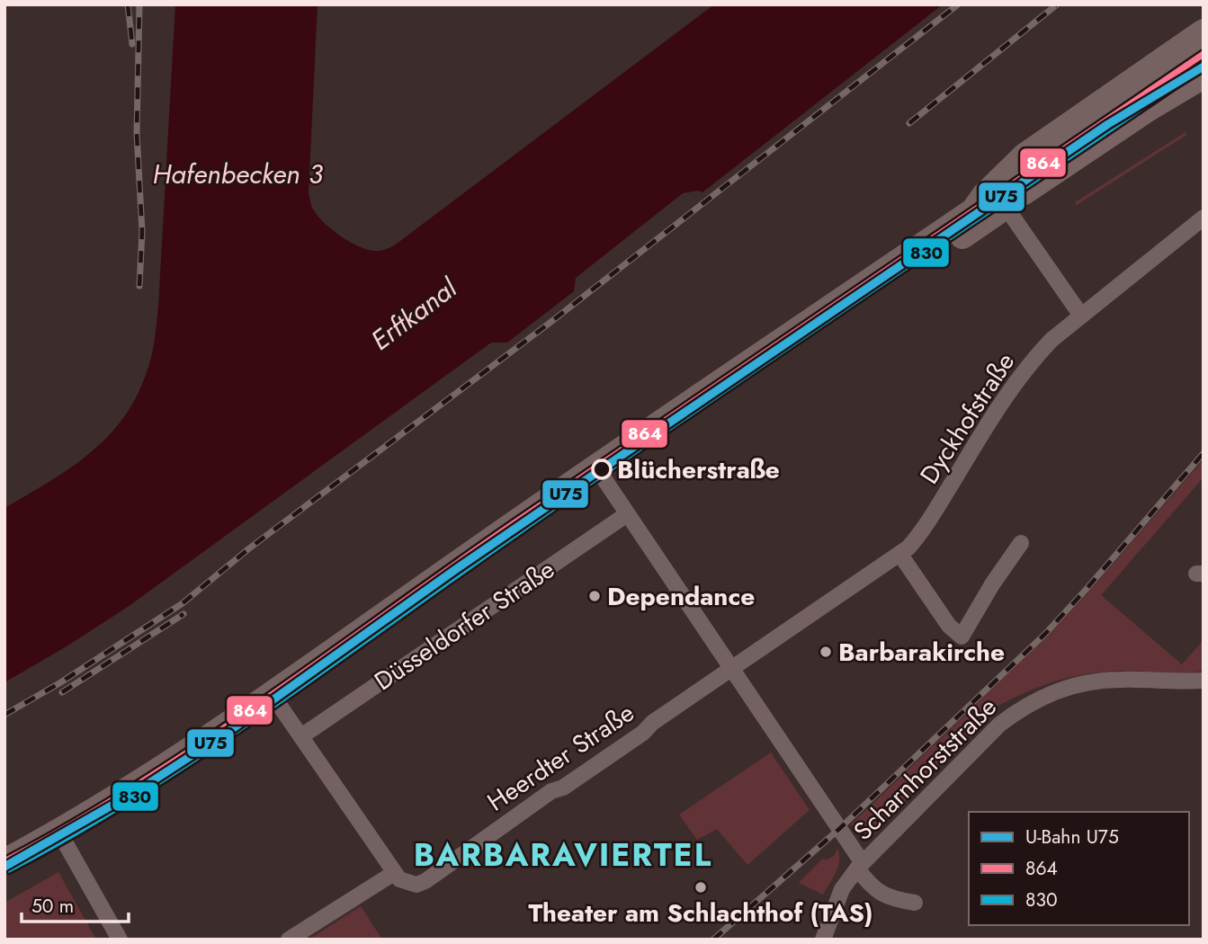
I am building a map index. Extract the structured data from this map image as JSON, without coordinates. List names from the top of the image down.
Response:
{
  "streets": {
    "main road": ["Düsseldorfer Straße"],
    "street": ["Dyckhofstraße", "Heerdter Straße", "Scharnhorststraße"]
  },
  "crossings": [
    ["Dyckhofstraße", "Heerdter Straße"]
  ],
  "districts": ["BARBARAVIERTEL"],
  "water": ["Hafenbecken 3", "Erftkanal"],
  "places": [
    "Blücherstraße",
    "Dependance",
    "Barbarakirche",
    "Theater am Schlachthof (TAS)"
  ],
  "lines": ["transit line 864", "transit line 830", "metro line U75"],
  "legend": ["U-Bahn U75", "864", "830"],
  "scale_bar": "50 m"
}
